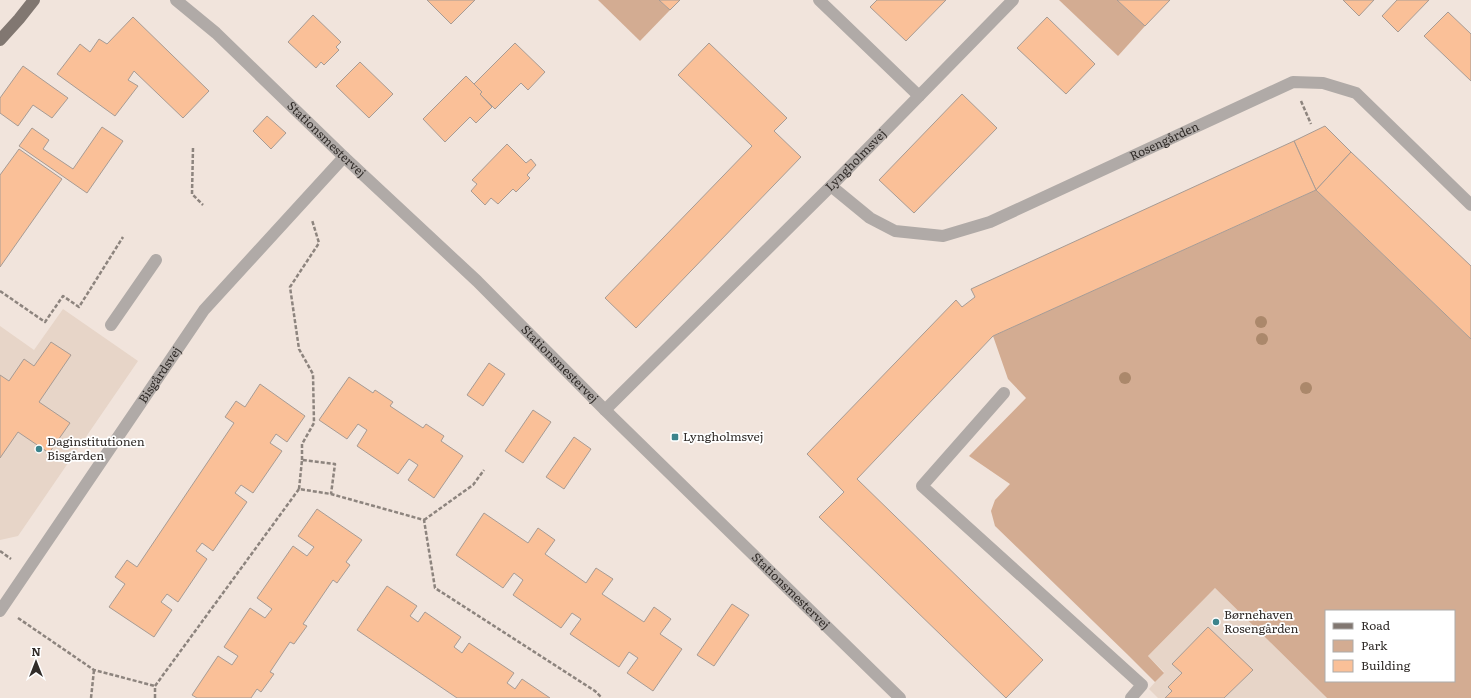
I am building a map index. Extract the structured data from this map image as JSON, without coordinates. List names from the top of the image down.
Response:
{
  "streets": {
    "street": [
      "Stationsmestervej",
      "Rosengården",
      "Lyngholmsvej",
      "Bisgårdsvej"
    ]
  },
  "crossings": [
    ["Stationsmestervej", "Lyngholmsvej"],
    ["Stationsmestervej", "Bisgårdsvej"],
    ["Rosengården", "Lyngholmsvej"]
  ],
  "places": {
    "transit": ["Lyngholmsvej"],
    "other": ["Daginstitutionen Bisgården", "Børnehaven Rosengården"]
  },
  "legend": ["Road", "Park", "Building"],
  "north": "top"
}
